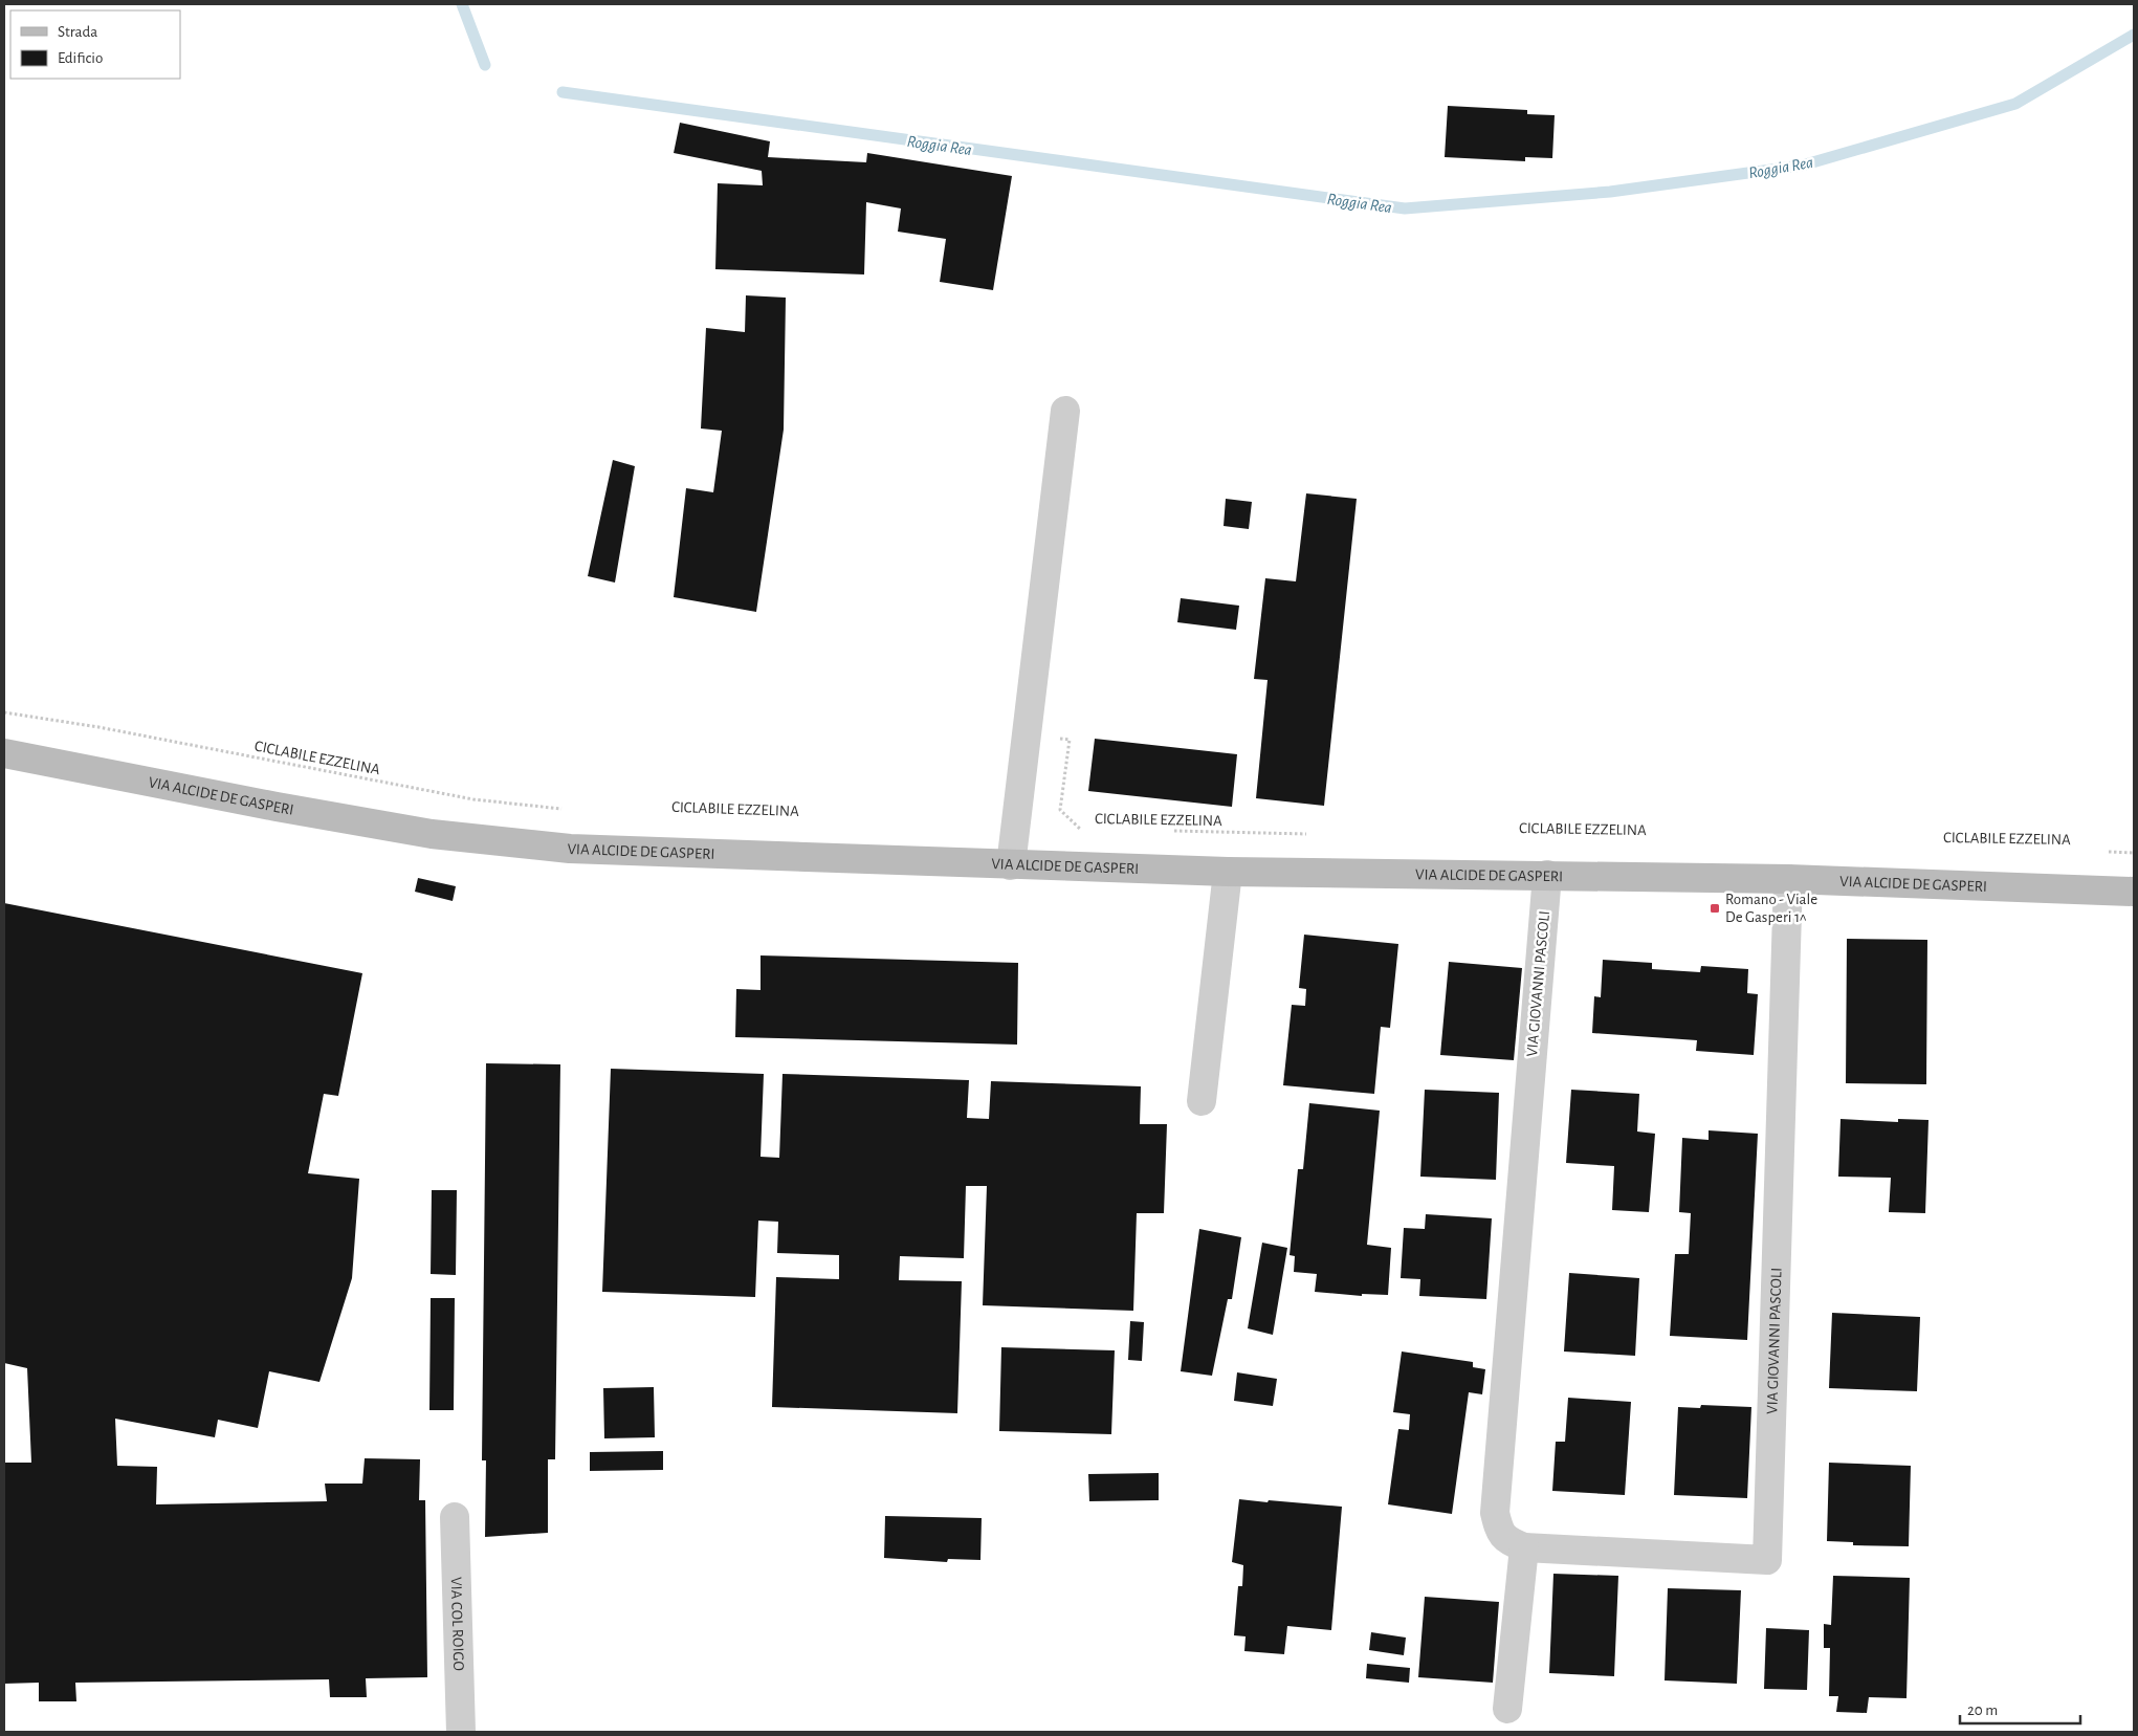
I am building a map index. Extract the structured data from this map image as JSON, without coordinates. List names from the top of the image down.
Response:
{
  "streets": {
    "main road": ["VIA ALCIDE DE GASPERI"],
    "street": ["VIA GIOVANNI PASCOLI", "VIA COL ROIGO"],
    "path": ["CICLABILE EZZELINA"]
  },
  "crossings": [
    ["VIA ALCIDE DE GASPERI", "VIA GIOVANNI PASCOLI"]
  ],
  "water": ["Roggia Rea"],
  "places": {
    "transit": ["Romano - Viale De Gasperi 1^"]
  },
  "legend": ["Strada", "Edificio"],
  "scale_bar": "20 m"
}
